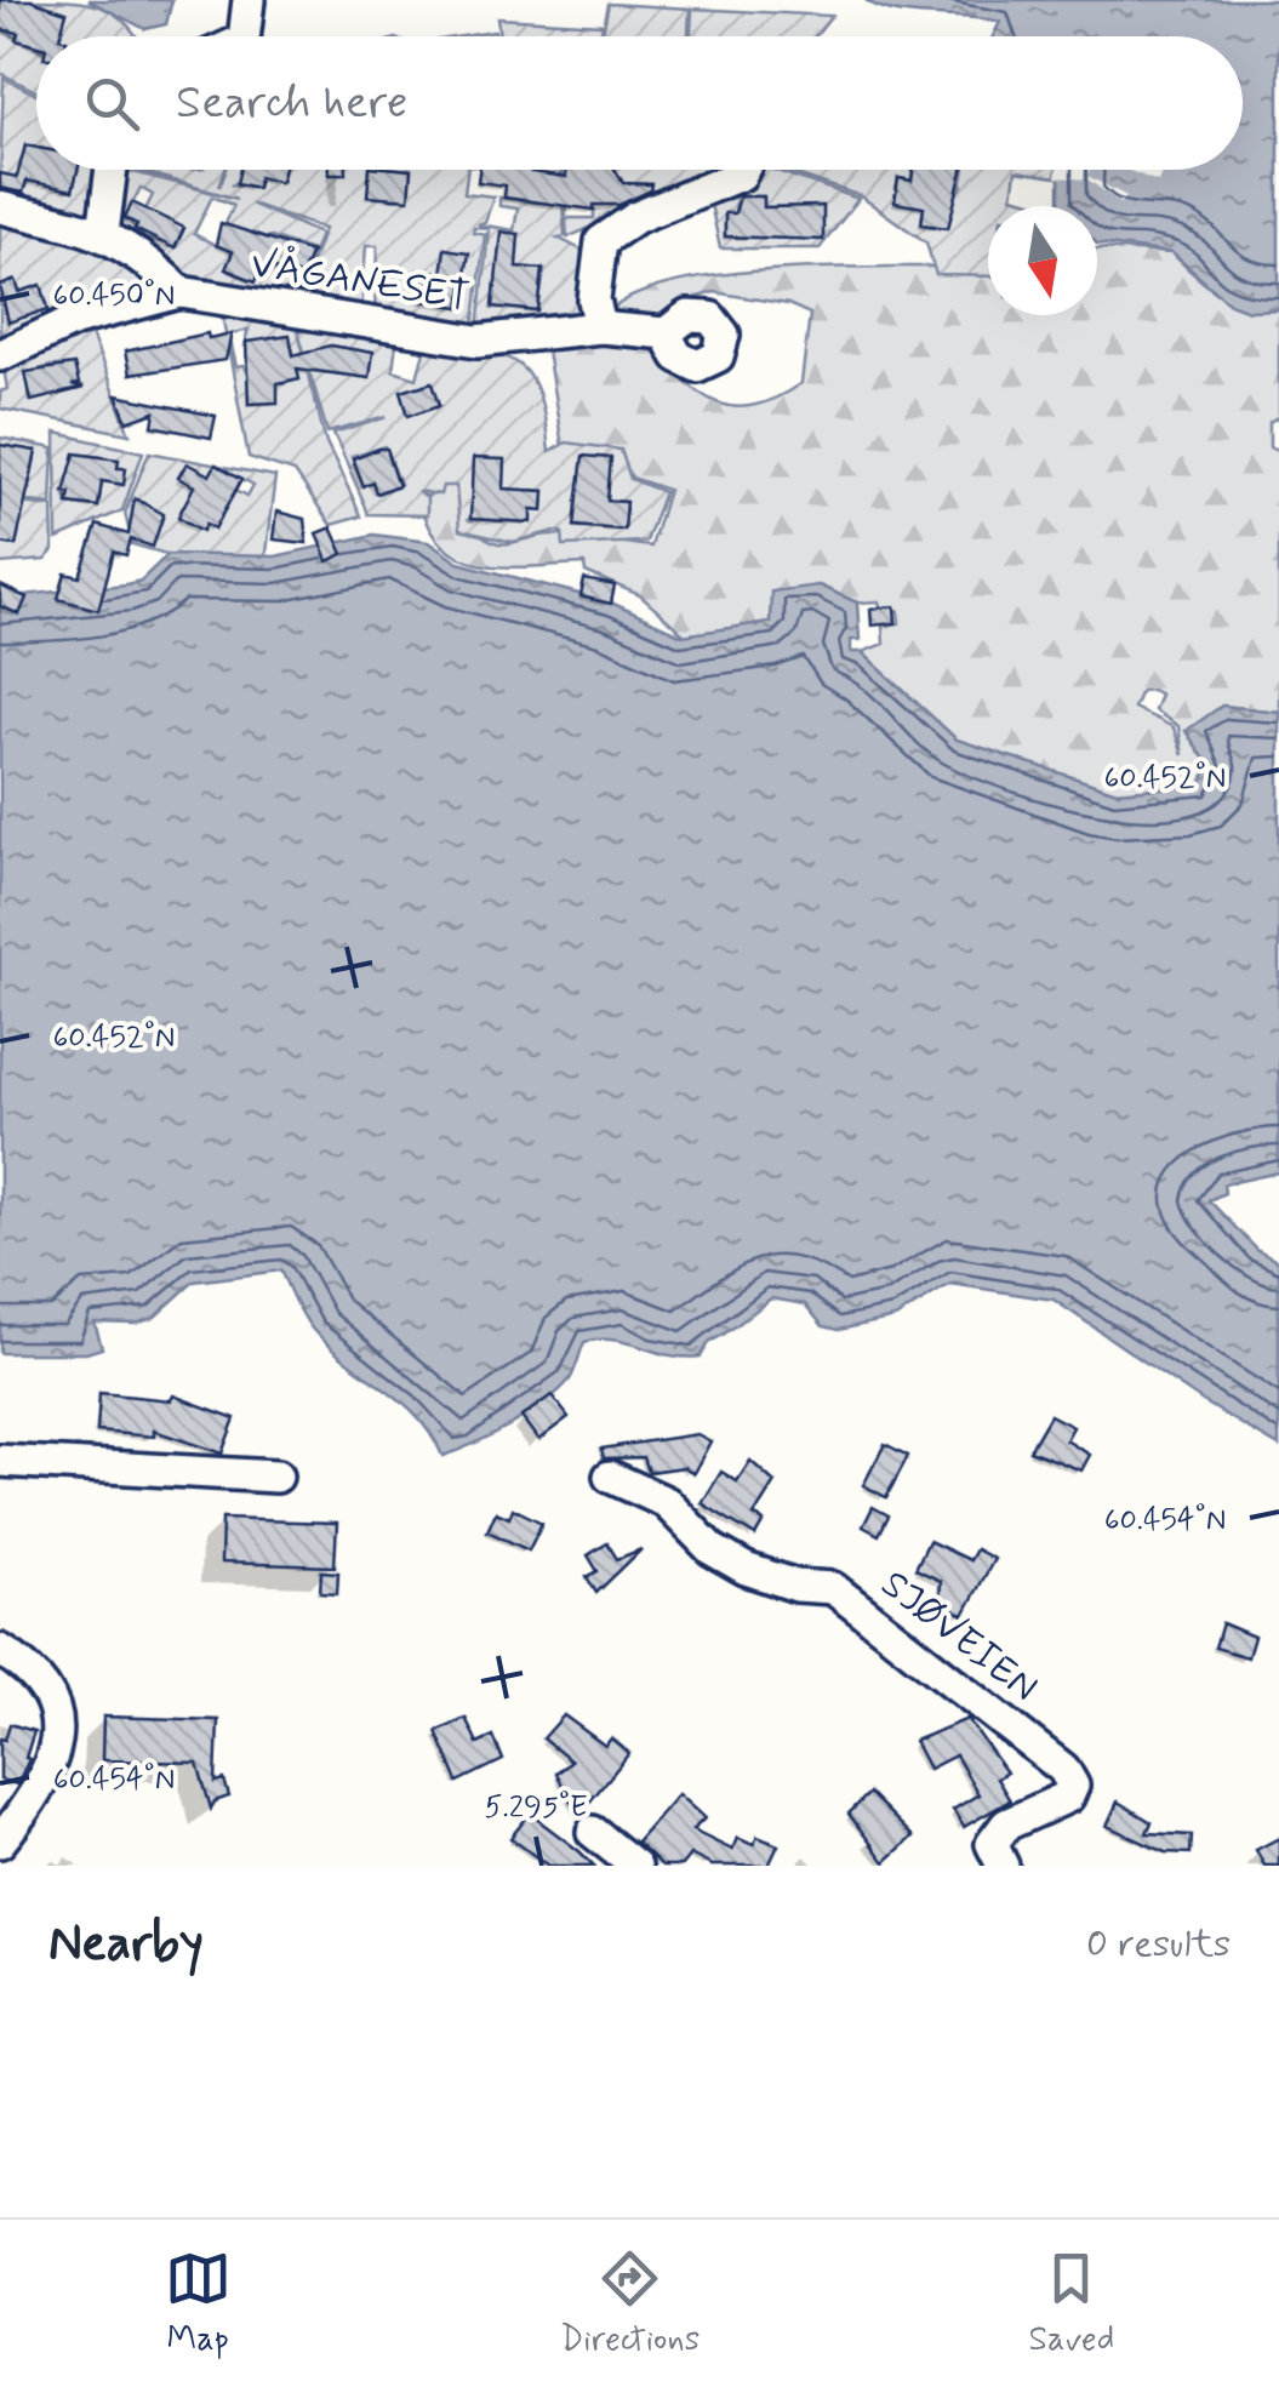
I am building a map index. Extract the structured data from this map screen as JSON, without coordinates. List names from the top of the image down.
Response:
{
  "streets": {
    "street": ["VÅGANESET", "SJØVEIEN"]
  },
  "north": "bottom",
  "page": {
    "search": "Search here",
    "heading": ["Nearby", "0 results"],
    "nav": ["Map", "Directions", "Saved"]
  },
  "coordinates": [
    "60.450°N",
    "60.452°N",
    "60.454°N",
    "5.295°E"
  ]
}
